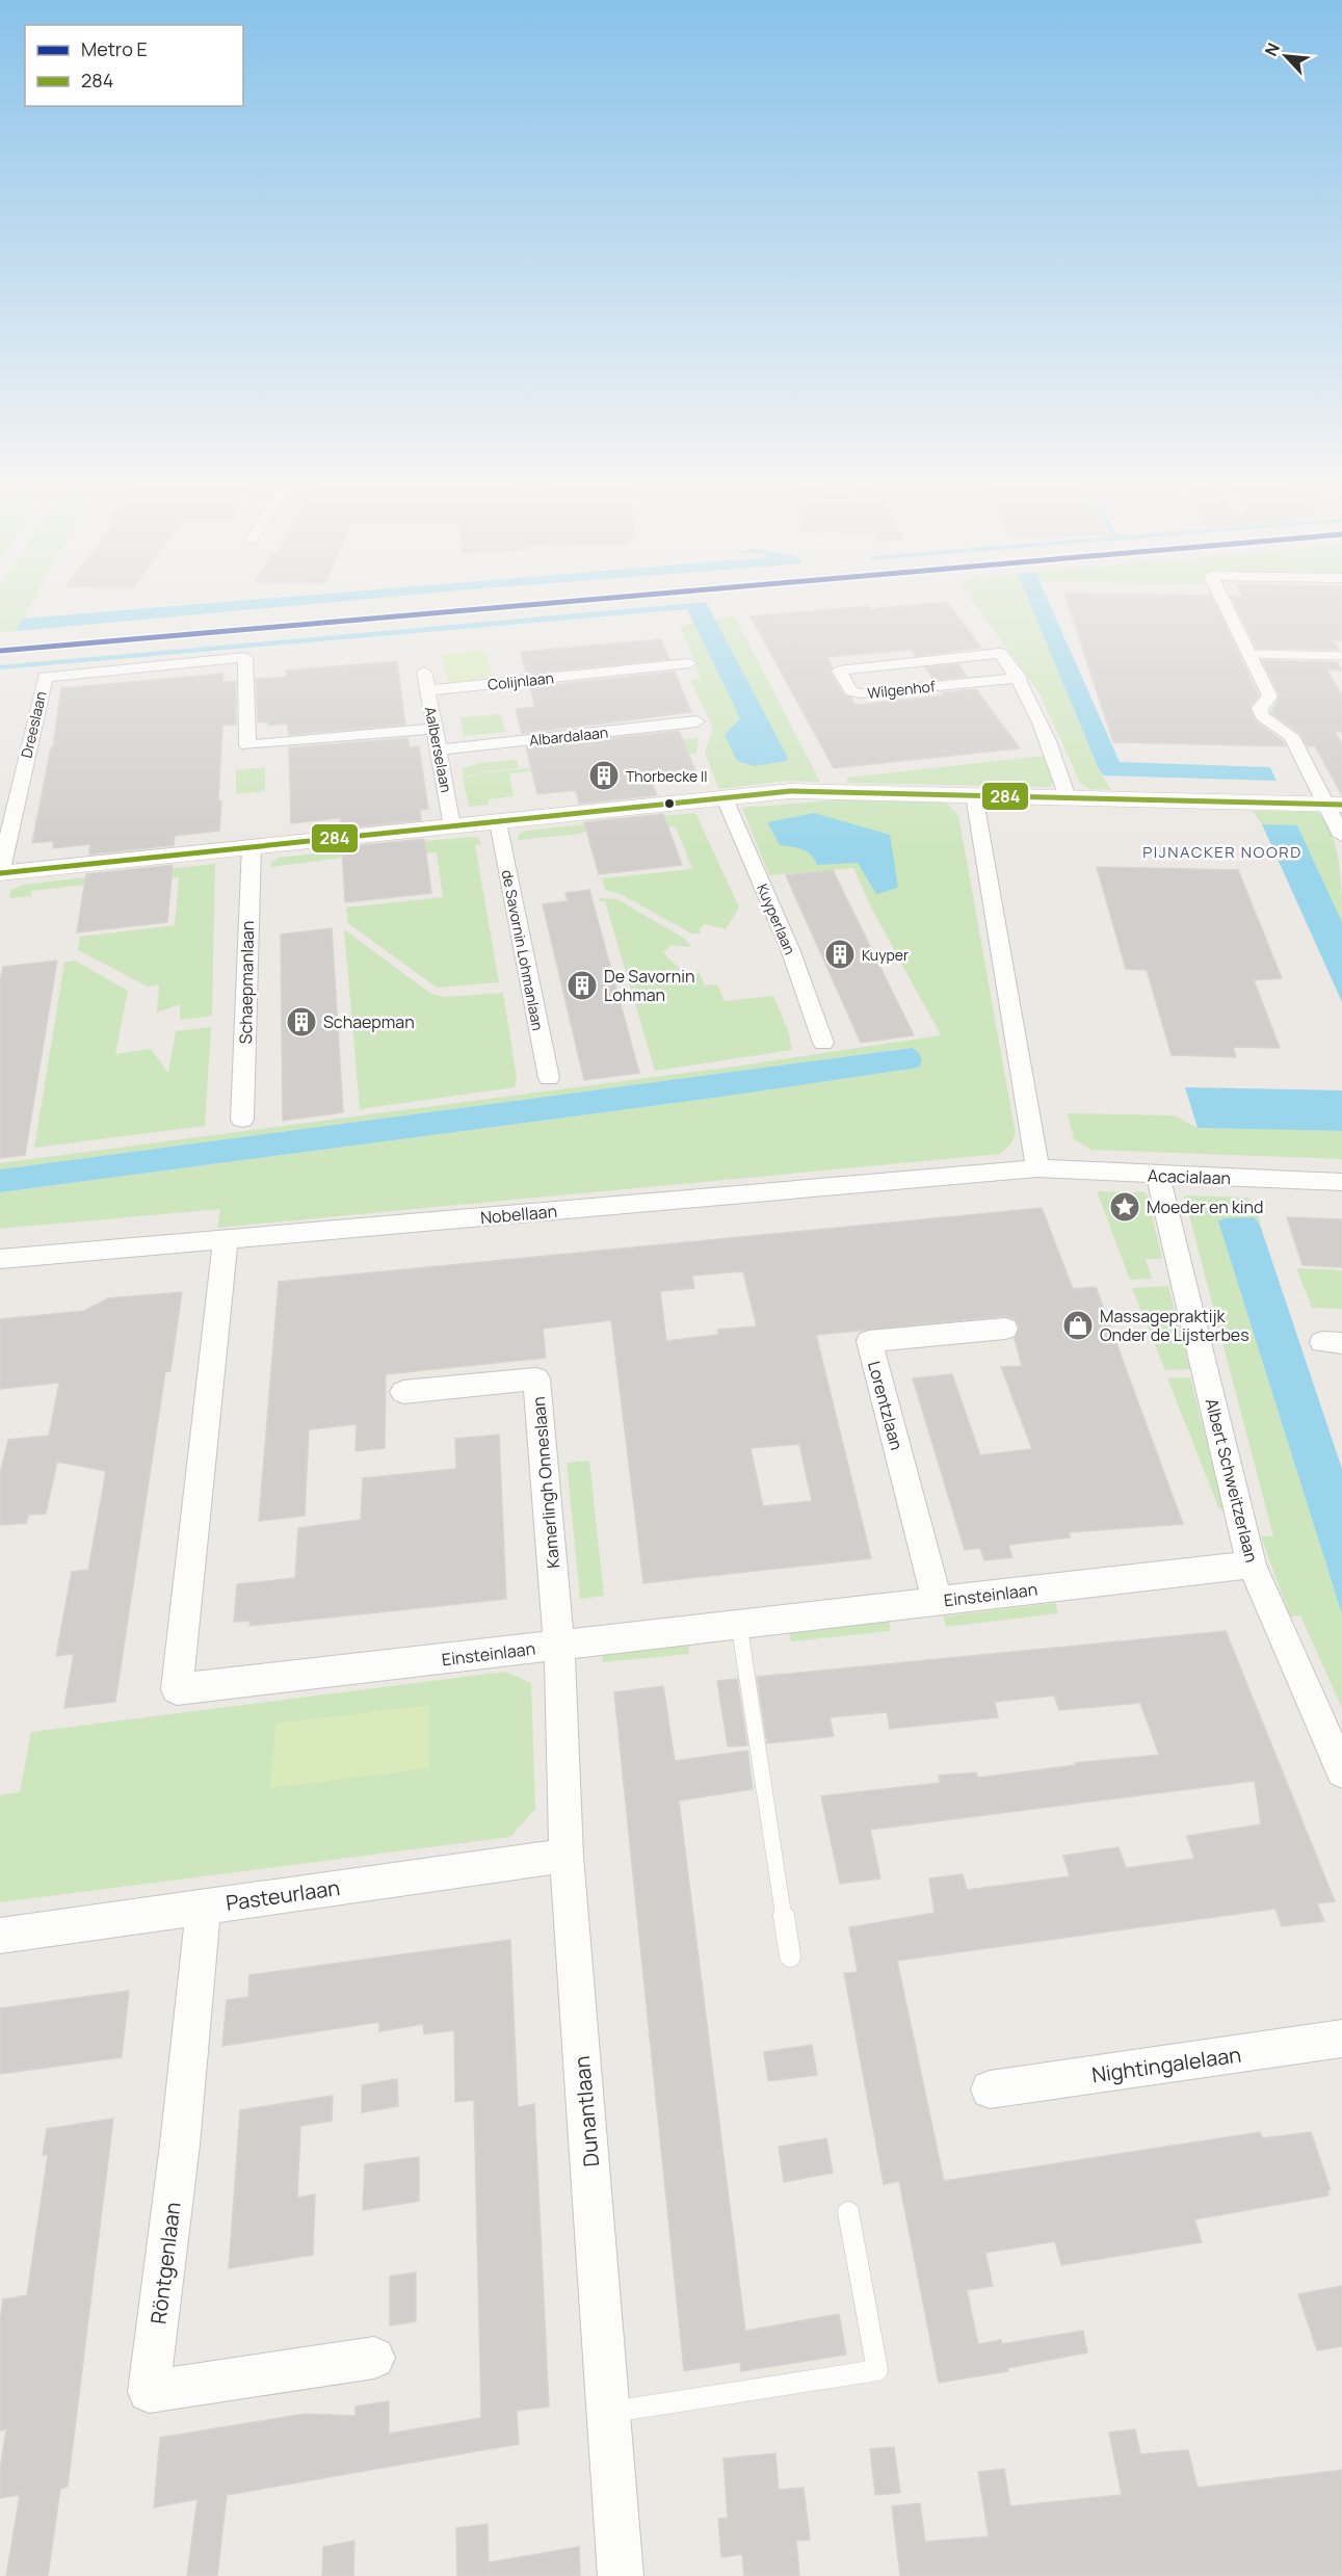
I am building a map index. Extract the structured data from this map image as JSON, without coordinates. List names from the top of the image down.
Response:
{
  "streets": {
    "street": [
      "Colijnlaan",
      "Wilgenhof",
      "Dreeslaan",
      "Albardalaan",
      "Aalberselaan",
      "Kuyperlaan",
      "de Savornin Lohmanlaan",
      "Schaepmanlaan",
      "Acacialaan",
      "Nobellaan",
      "Lorentzlaan",
      "Albert Schweitzerlaan",
      "Kamerlingh Onneslaan",
      "Einsteinlaan",
      "Pasteurlaan",
      "Nightingalelaan",
      "Dunantlaan",
      "Röntgenlaan"
    ]
  },
  "crossings": [
    ["Colijnlaan", "Aalberselaan"],
    ["Dreeslaan", "Aalberselaan"],
    ["Albardalaan", "Aalberselaan"],
    ["Acacialaan", "Nobellaan"],
    ["Acacialaan", "Albert Schweitzerlaan"],
    ["Nobellaan", "Einsteinlaan"],
    ["Lorentzlaan", "Einsteinlaan"],
    ["Albert Schweitzerlaan", "Einsteinlaan"],
    ["Kamerlingh Onneslaan", "Einsteinlaan"],
    ["Kamerlingh Onneslaan", "Dunantlaan"],
    ["Einsteinlaan", "Dunantlaan"],
    ["Pasteurlaan", "Dunantlaan"],
    ["Pasteurlaan", "Röntgenlaan"]
  ],
  "districts": ["PIJNACKER NOORD"],
  "places": {
    "building": [
      "Thorbecke II",
      "Kuyper",
      "De Savornin Lohman",
      "Schaepman"
    ],
    "place": ["Moeder en kind"],
    "shop": ["Massagepraktijk Onder de Lijsterbes"]
  },
  "lines": ["metro line E", "transit line 284"],
  "legend": ["Metro E", "284"],
  "north": "top left"
}
